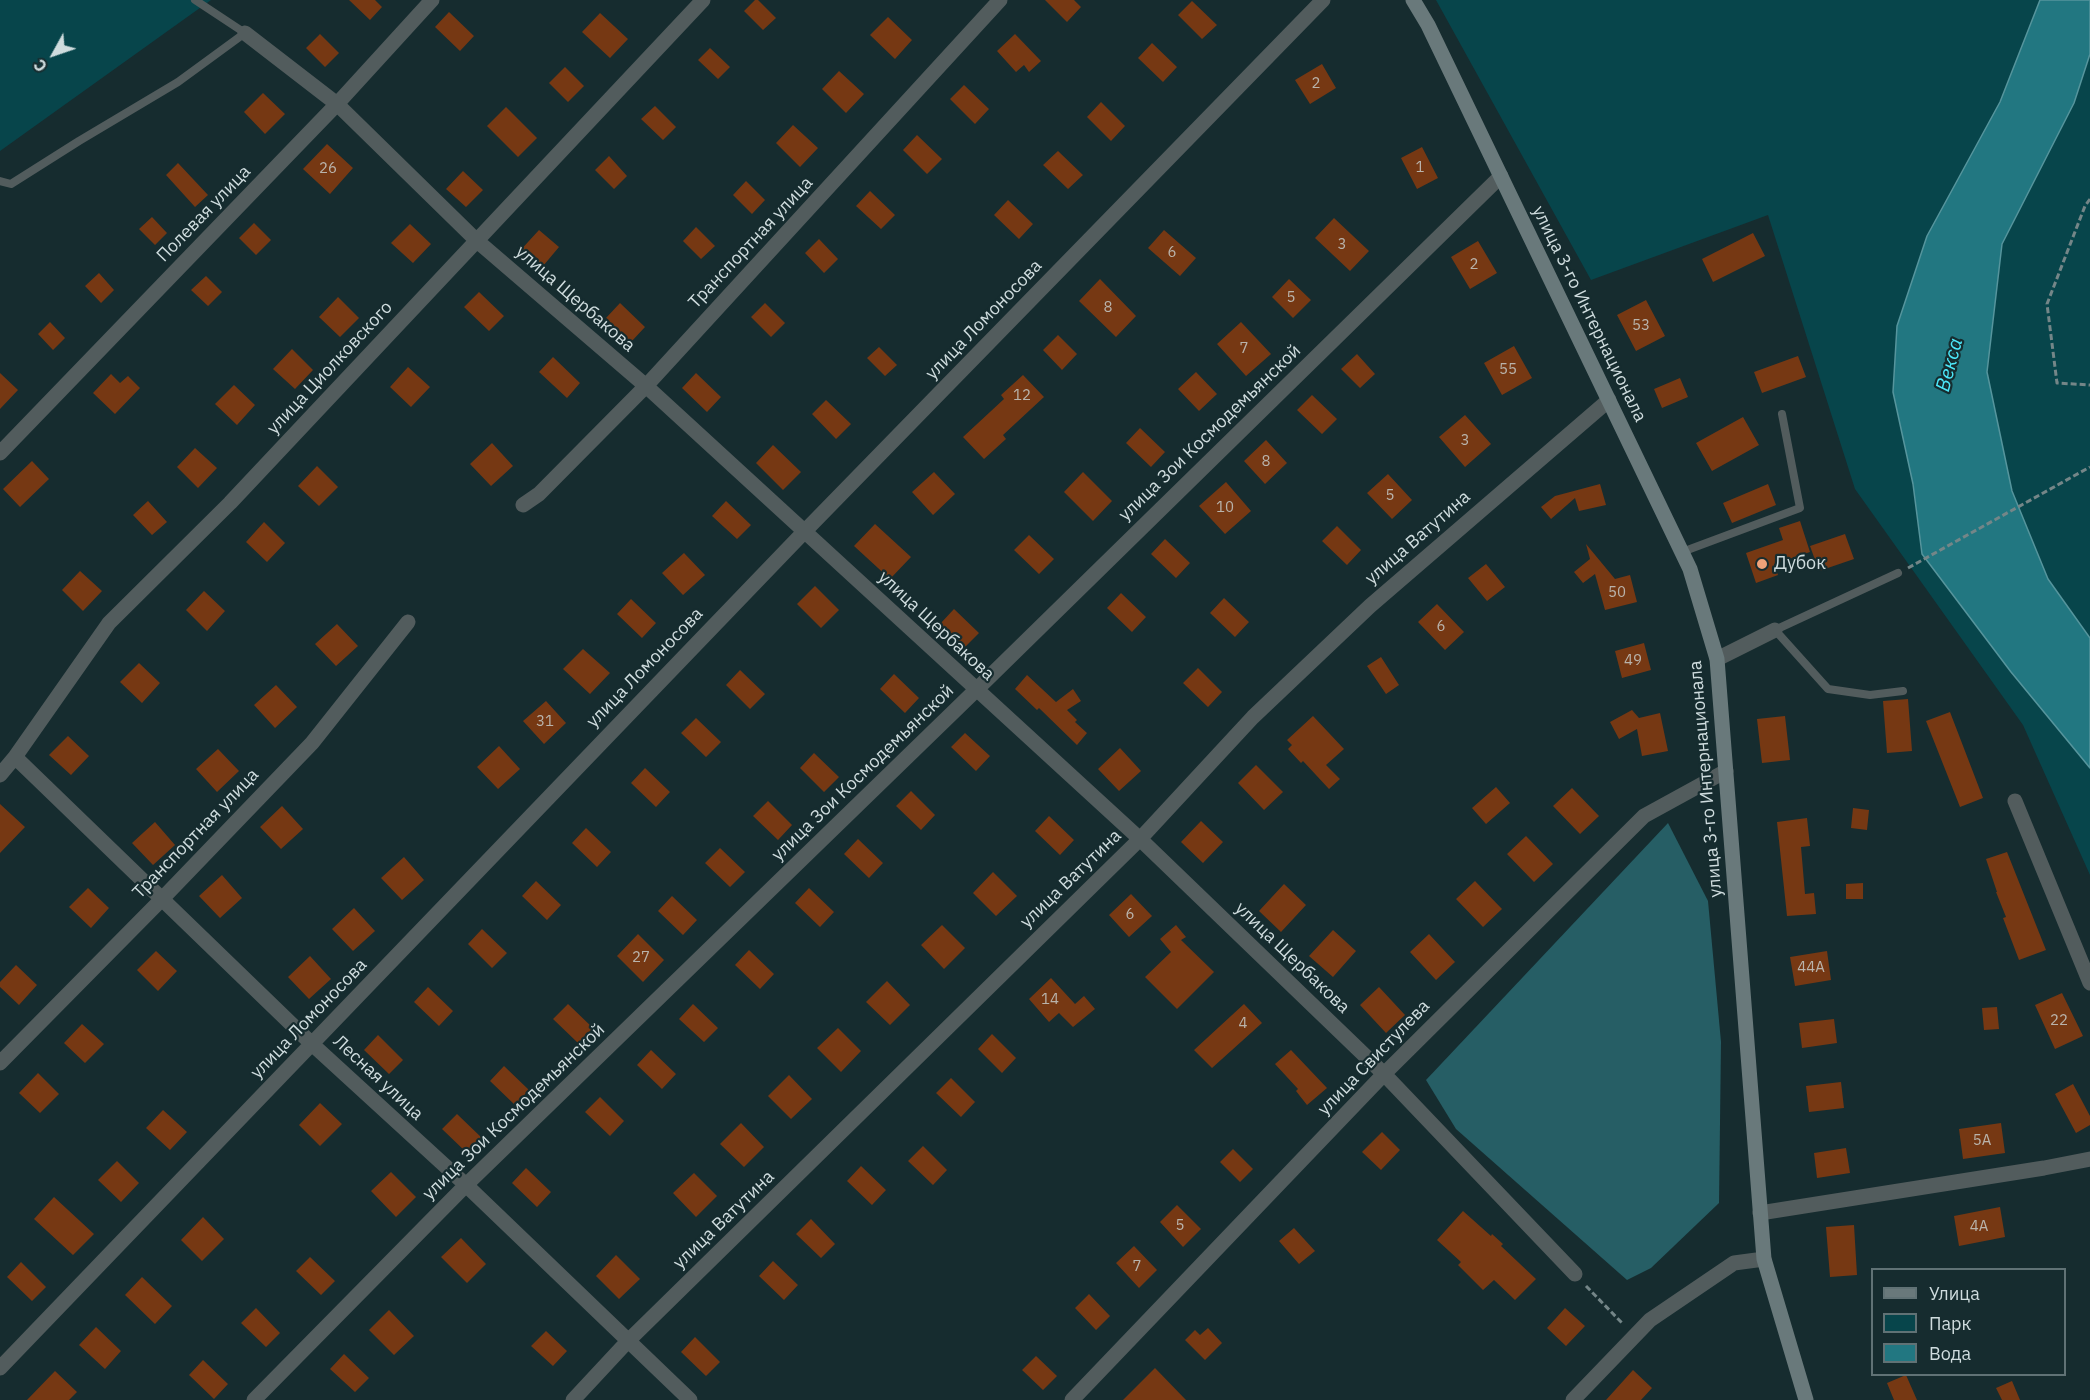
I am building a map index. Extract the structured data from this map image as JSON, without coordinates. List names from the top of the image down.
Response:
{
  "streets": {
    "main road": ["улица 3-го Интернационала"],
    "street": [
      "Полевая улица",
      "Транспортная улица",
      "улица Щербакова",
      "улица Ломоносова",
      "улица Циолковского",
      "улица Зои Космодемьянской",
      "улица Ватутина",
      "улица Свистулева",
      "Лесная улица"
    ]
  },
  "crossings": [
    ["Полевая улица", "улица Щербакова"],
    ["Транспортная улица", "улица Щербакова"],
    ["Транспортная улица", "Лесная улица"],
    ["улица Щербакова", "улица Ломоносова"],
    ["улица Щербакова", "улица Циолковского"],
    ["улица Щербакова", "улица Зои Космодемьянской"],
    ["улица Щербакова", "улица Ватутина"],
    ["улица Щербакова", "улица Свистулева"],
    ["улица 3-го Интернационала", "улица Зои Космодемьянской"],
    ["улица 3-го Интернационала", "улица Ватутина"],
    ["улица 3-го Интернационала", "улица Свистулева"],
    ["улица Ломоносова", "Лесная улица"],
    ["улица Циолковского", "Лесная улица"],
    ["улица Зои Космодемьянской", "Лесная улица"],
    ["улица Ватутина", "Лесная улица"]
  ],
  "water": ["Векса"],
  "places": ["Дубок"],
  "house_numbers": [
    "2",
    "1",
    "26",
    "3",
    "6",
    "2",
    "5",
    "8",
    "53",
    "7",
    "55",
    "12",
    "3",
    "8",
    "5",
    "10",
    "50",
    "6",
    "49",
    "31",
    "6",
    "27",
    "44А",
    "14",
    "22",
    "4",
    "5А",
    "5",
    "4А",
    "7"
  ],
  "legend": ["Улица", "Парк", "Вода"],
  "north": "bottom left"
}
